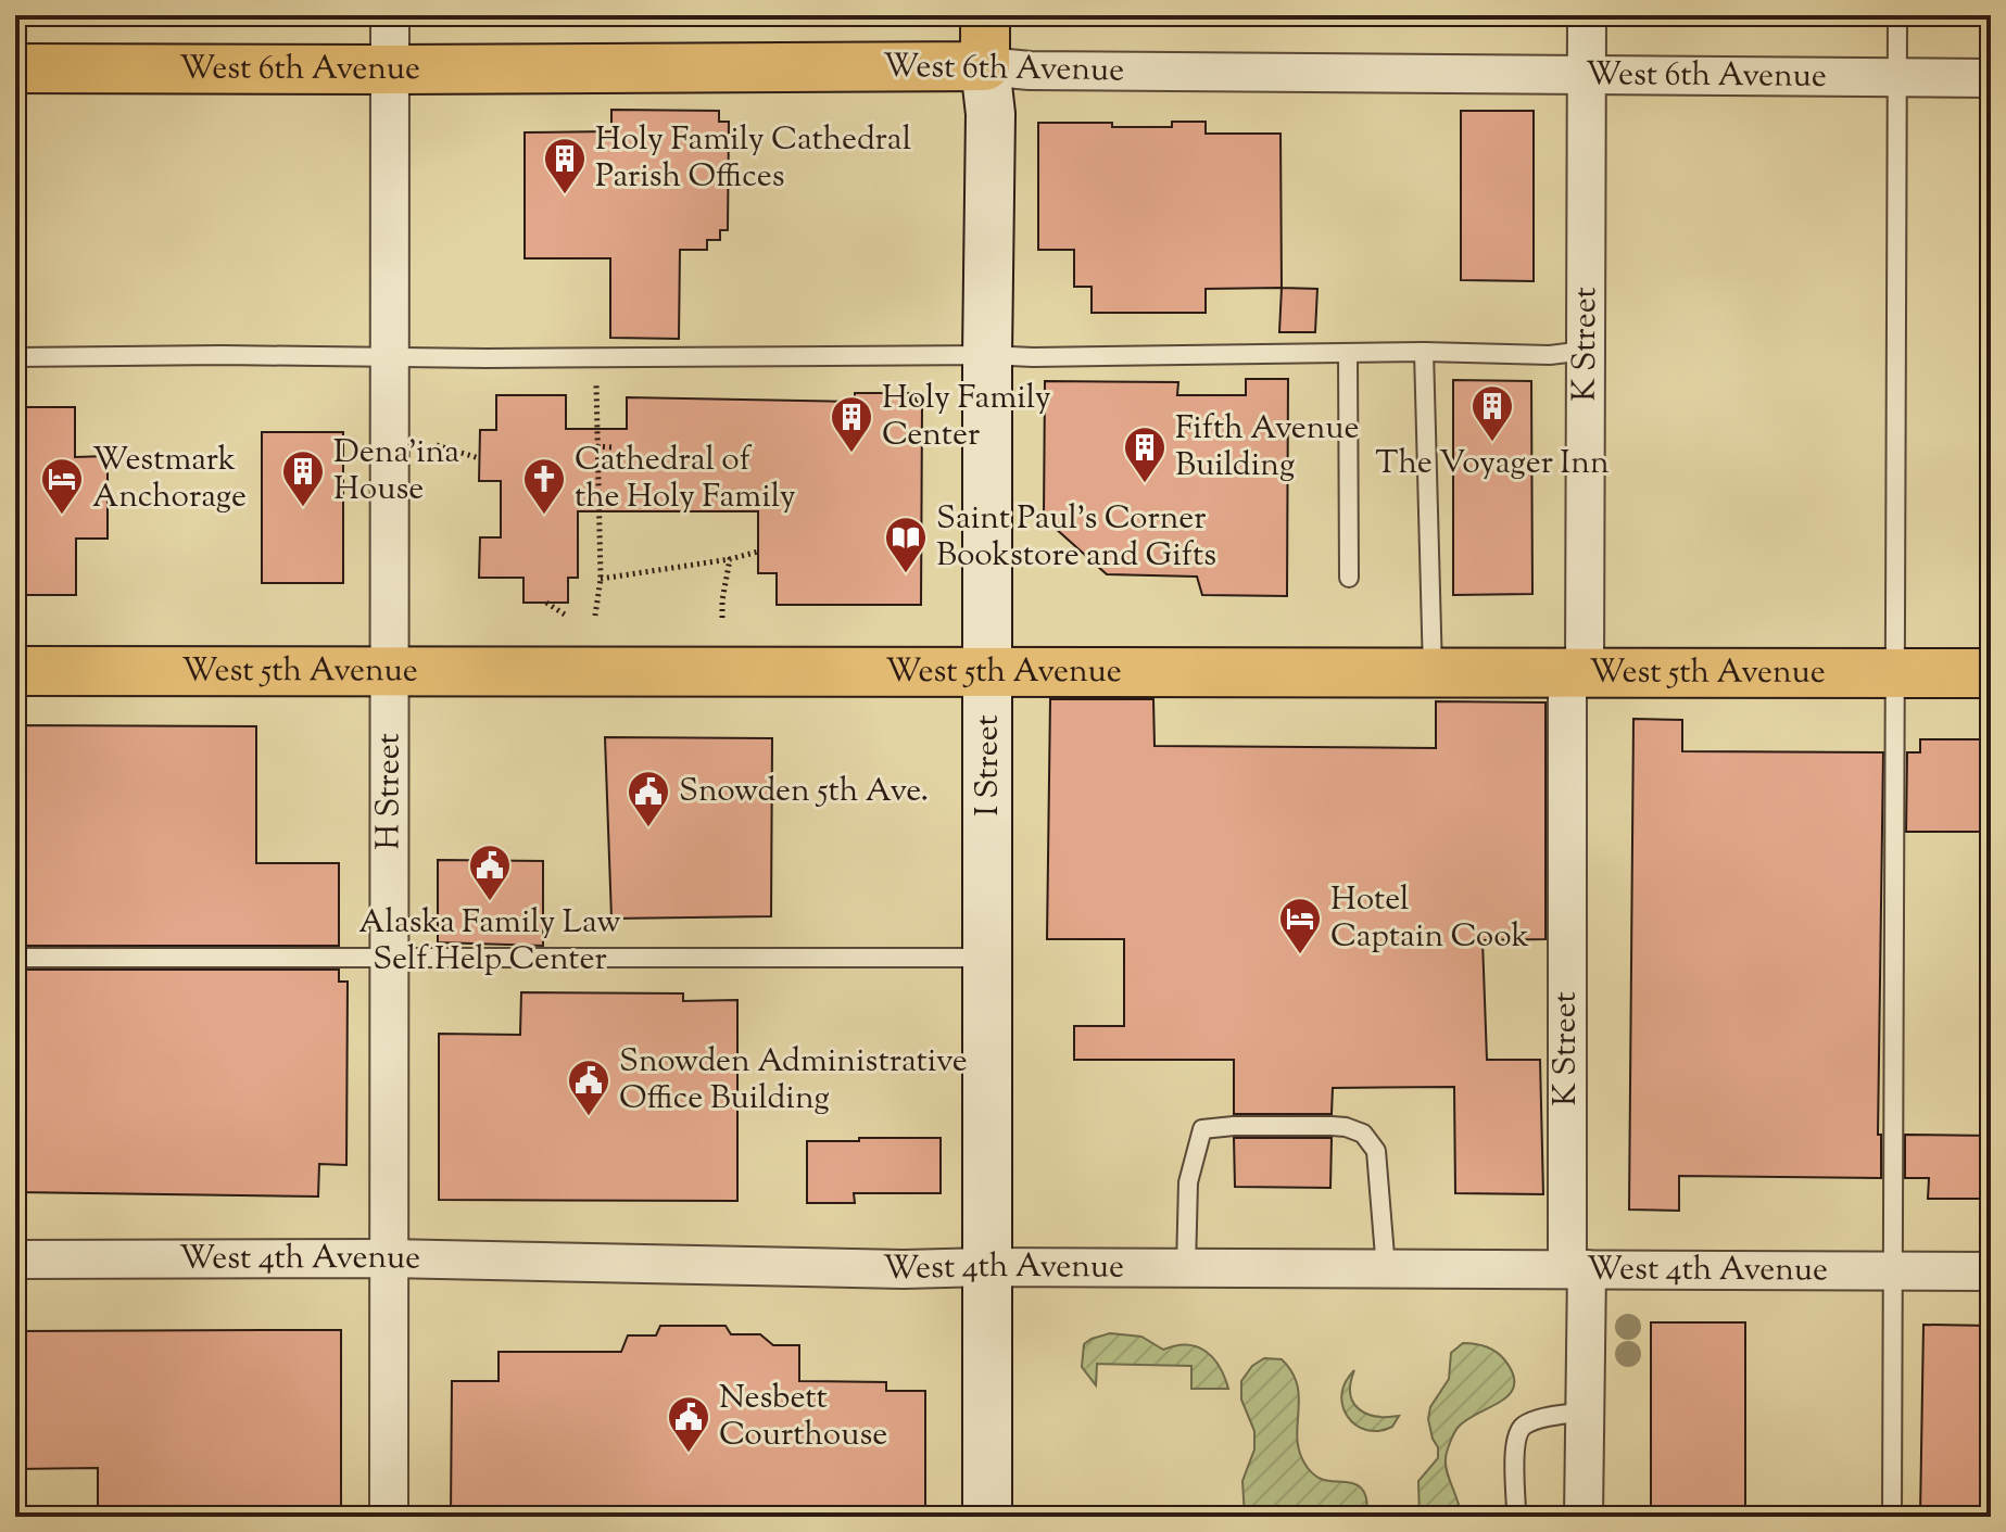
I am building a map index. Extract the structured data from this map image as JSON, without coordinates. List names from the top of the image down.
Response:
{
  "streets": {
    "main road": ["West 6th Avenue", "West 5th Avenue", "I Street"],
    "street": ["K Street", "H Street", "West 4th Avenue"]
  },
  "crossings": [
    ["West 6th Avenue", "K Street"],
    ["West 6th Avenue", "I Street"],
    ["West 6th Avenue", "H Street"],
    ["K Street", "West 5th Avenue"],
    ["K Street", "West 4th Avenue"],
    ["West 5th Avenue", "I Street"],
    ["West 5th Avenue", "H Street"],
    ["I Street", "West 4th Avenue"],
    ["H Street", "West 4th Avenue"]
  ],
  "places": {
    "building": [
      "Holy Family Cathedral Parish Offices",
      "The Voyager Inn",
      "Holy Family Center",
      "Fifth Avenue Building",
      "Dena’ina House"
    ],
    "hotel": ["Westmark Anchorage", "Hotel Captain Cook"],
    "church": ["Cathedral of the Holy Family"],
    "library": ["Saint Paul's Corner Bookstore and Gifts"],
    "public building": [
      "Snowden 5th Ave.",
      "Alaska Family Law Self Help Center",
      "Snowden Administrative Office Building",
      "Nesbett Courthouse"
    ]
  }
}
